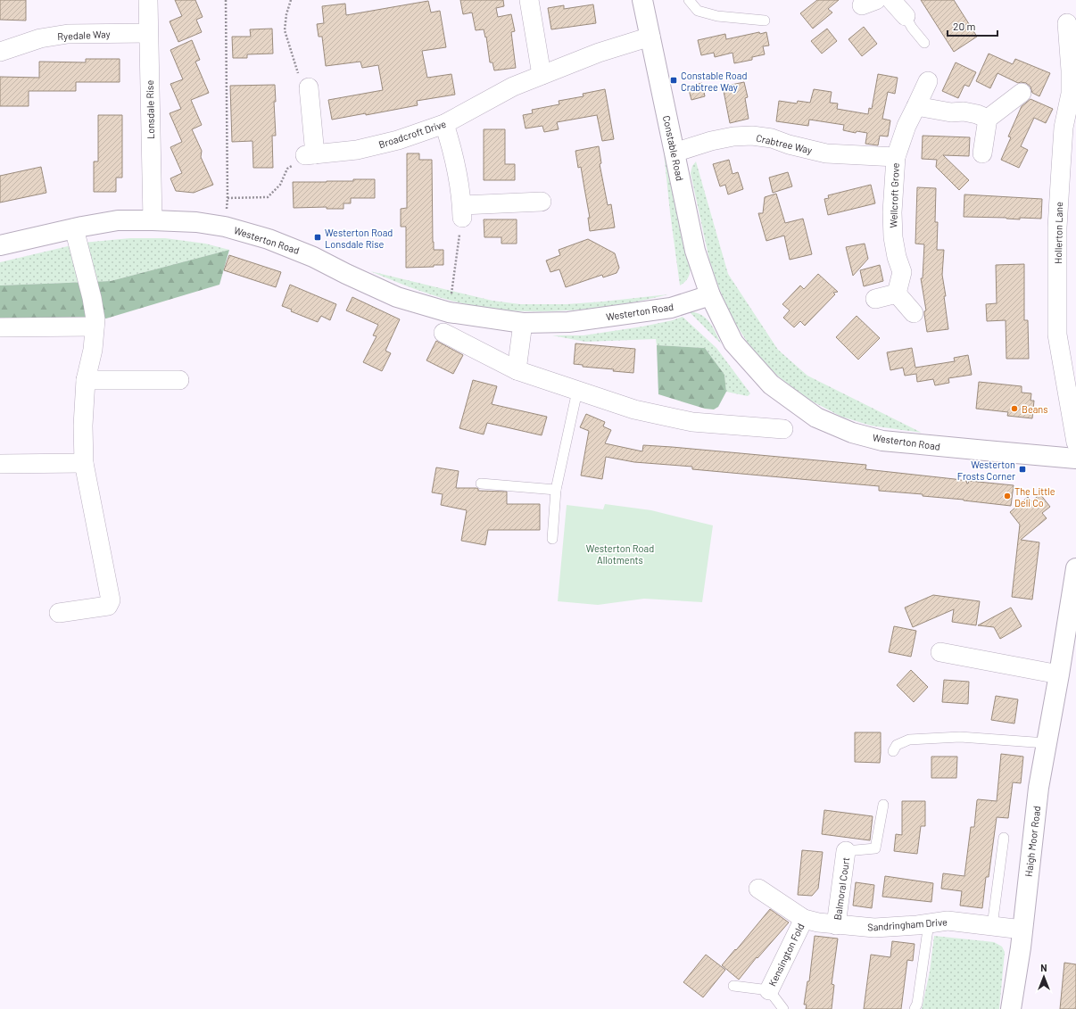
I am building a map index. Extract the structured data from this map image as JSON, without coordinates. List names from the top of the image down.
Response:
{
  "streets": {
    "street": [
      "Ryedale Way",
      "Lonsdale Rise",
      "Broadcroft Drive",
      "Crabtree Way",
      "Constable Road",
      "Wellcroft Grove",
      "Hollerton Lane",
      "Westerton Road",
      "Haigh Moor Road",
      "Balmoral Court",
      "Sandringham Drive",
      "Kensington Fold"
    ]
  },
  "crossings": [
    ["Ryedale Way", "Lonsdale Rise"],
    ["Lonsdale Rise", "Westerton Road"],
    ["Broadcroft Drive", "Constable Road"],
    ["Crabtree Way", "Constable Road"],
    ["Crabtree Way", "Wellcroft Grove"],
    ["Constable Road", "Westerton Road"],
    ["Haigh Moor Road", "Sandringham Drive"],
    ["Balmoral Court", "Sandringham Drive"],
    ["Sandringham Drive", "Kensington Fold"]
  ],
  "parks": ["Westerton Road Allotments"],
  "places": {
    "transit": ["Constable Road Crabtree Way", "Westerton Road Lonsdale Rise", "Westerton Frosts Corner"],
    "other": ["Beans", "The Little Deli Co"]
  },
  "scale_bar": "20 m",
  "north": "top"
}
